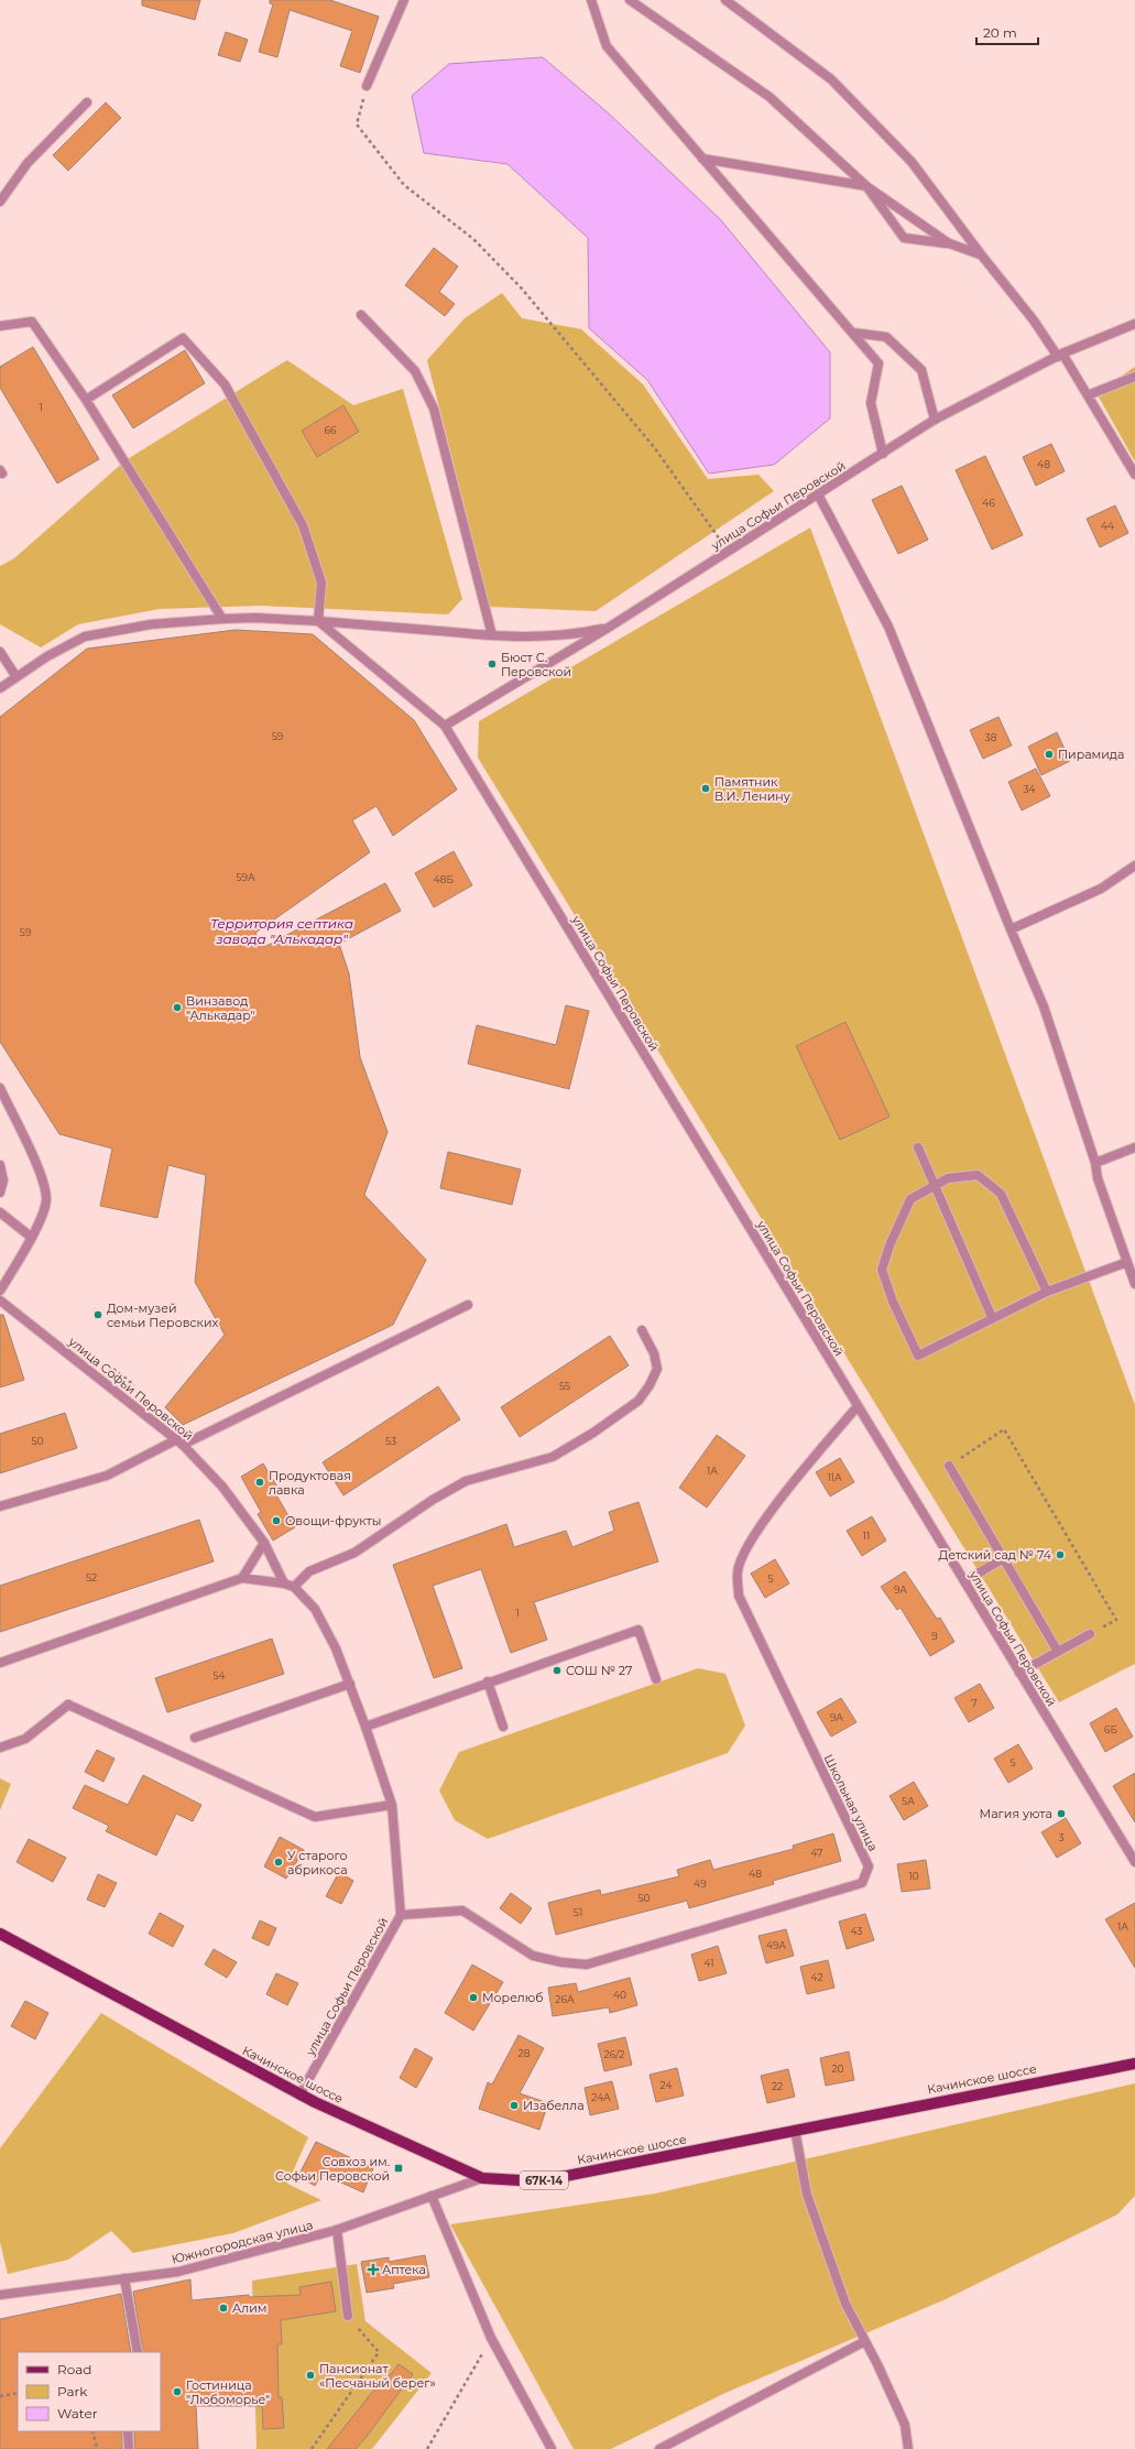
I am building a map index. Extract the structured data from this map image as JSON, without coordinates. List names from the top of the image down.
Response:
{
  "streets": {
    "main road": ["Качинское шоссе", "67К-14"],
    "street": ["улица Софьи Перовской", "Школьная улица", "Южногородская улица"]
  },
  "crossings": [
    ["улица Софьи Перовской", "Школьная улица"],
    ["улица Софьи Перовской", "Качинское шоссе"],
    ["Качинское шоссе", "Южногородская улица"]
  ],
  "water": ["Территория септика завода \"Алькадар\""],
  "places": {
    "other": [
      "Бюст С. Перовской",
      "Пирамида",
      "Памятник В.И. Ленину",
      "Винзавод \"Алькадар\"",
      "Дом-музей семьи Перовских",
      "Продуктовая лавка",
      "Овощи-фрукты",
      "Детский сад № 74",
      "СОШ № 27",
      "Магия уюта",
      "У старого абрикоса",
      "Морелюб",
      "Изабелла",
      "Алим",
      "Пансионат «Песчаный берег»",
      "Гостиница \"Любоморье\""
    ],
    "transit": ["Совхоз им. Софьи Перовской"],
    "health": ["Аптека"]
  },
  "house_numbers": [
    "1",
    "66",
    "48",
    "46",
    "44",
    "59",
    "38",
    "34",
    "59А",
    "48Б",
    "59",
    "55",
    "50",
    "53",
    "1А",
    "11А",
    "11",
    "52",
    "5",
    "9А",
    "1",
    "9",
    "54",
    "7",
    "9А",
    "6Б",
    "5",
    "5А",
    "3",
    "47",
    "48",
    "10",
    "49",
    "50",
    "51",
    "1А",
    "43",
    "49А",
    "41",
    "42",
    "40",
    "26А",
    "28",
    "26/2",
    "20",
    "24",
    "22",
    "24А"
  ],
  "legend": ["Road", "Park", "Water"],
  "scale_bar": "20 m"
}
